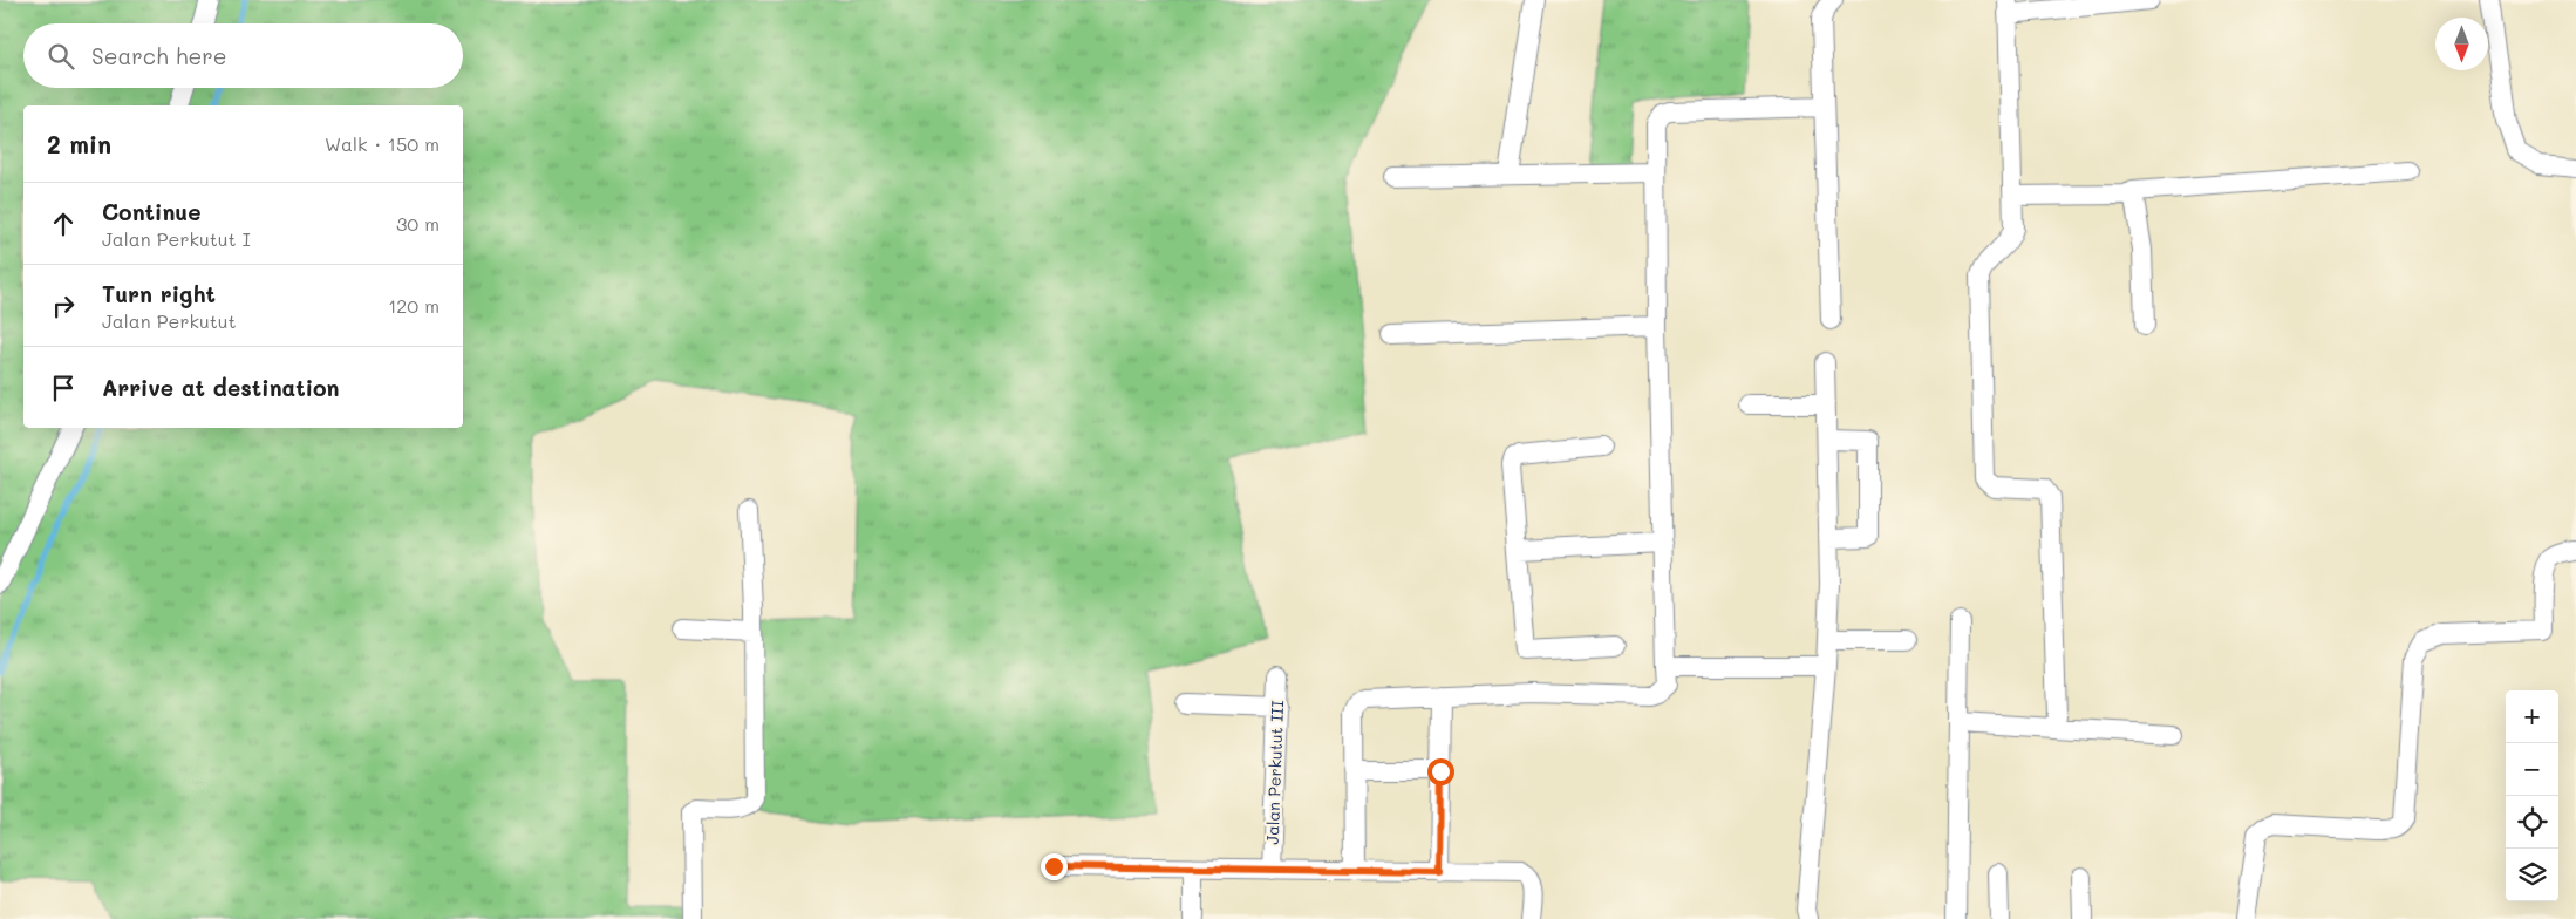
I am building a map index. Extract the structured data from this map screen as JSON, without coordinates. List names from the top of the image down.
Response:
{
  "streets": {
    "street": ["Jalan Perkutut III"]
  },
  "north": "bottom",
  "page": {
    "search": "Search here",
    "heading": ["2 min", "Walk · 150 m"],
    "list": [
      ["Continue", "Jalan Perkutut I", "30 m"],
      ["Turn right", "Jalan Perkutut", "120 m"],
      "Arrive at destination"
    ],
    "map_buttons": ["+", "−"]
  }
}
